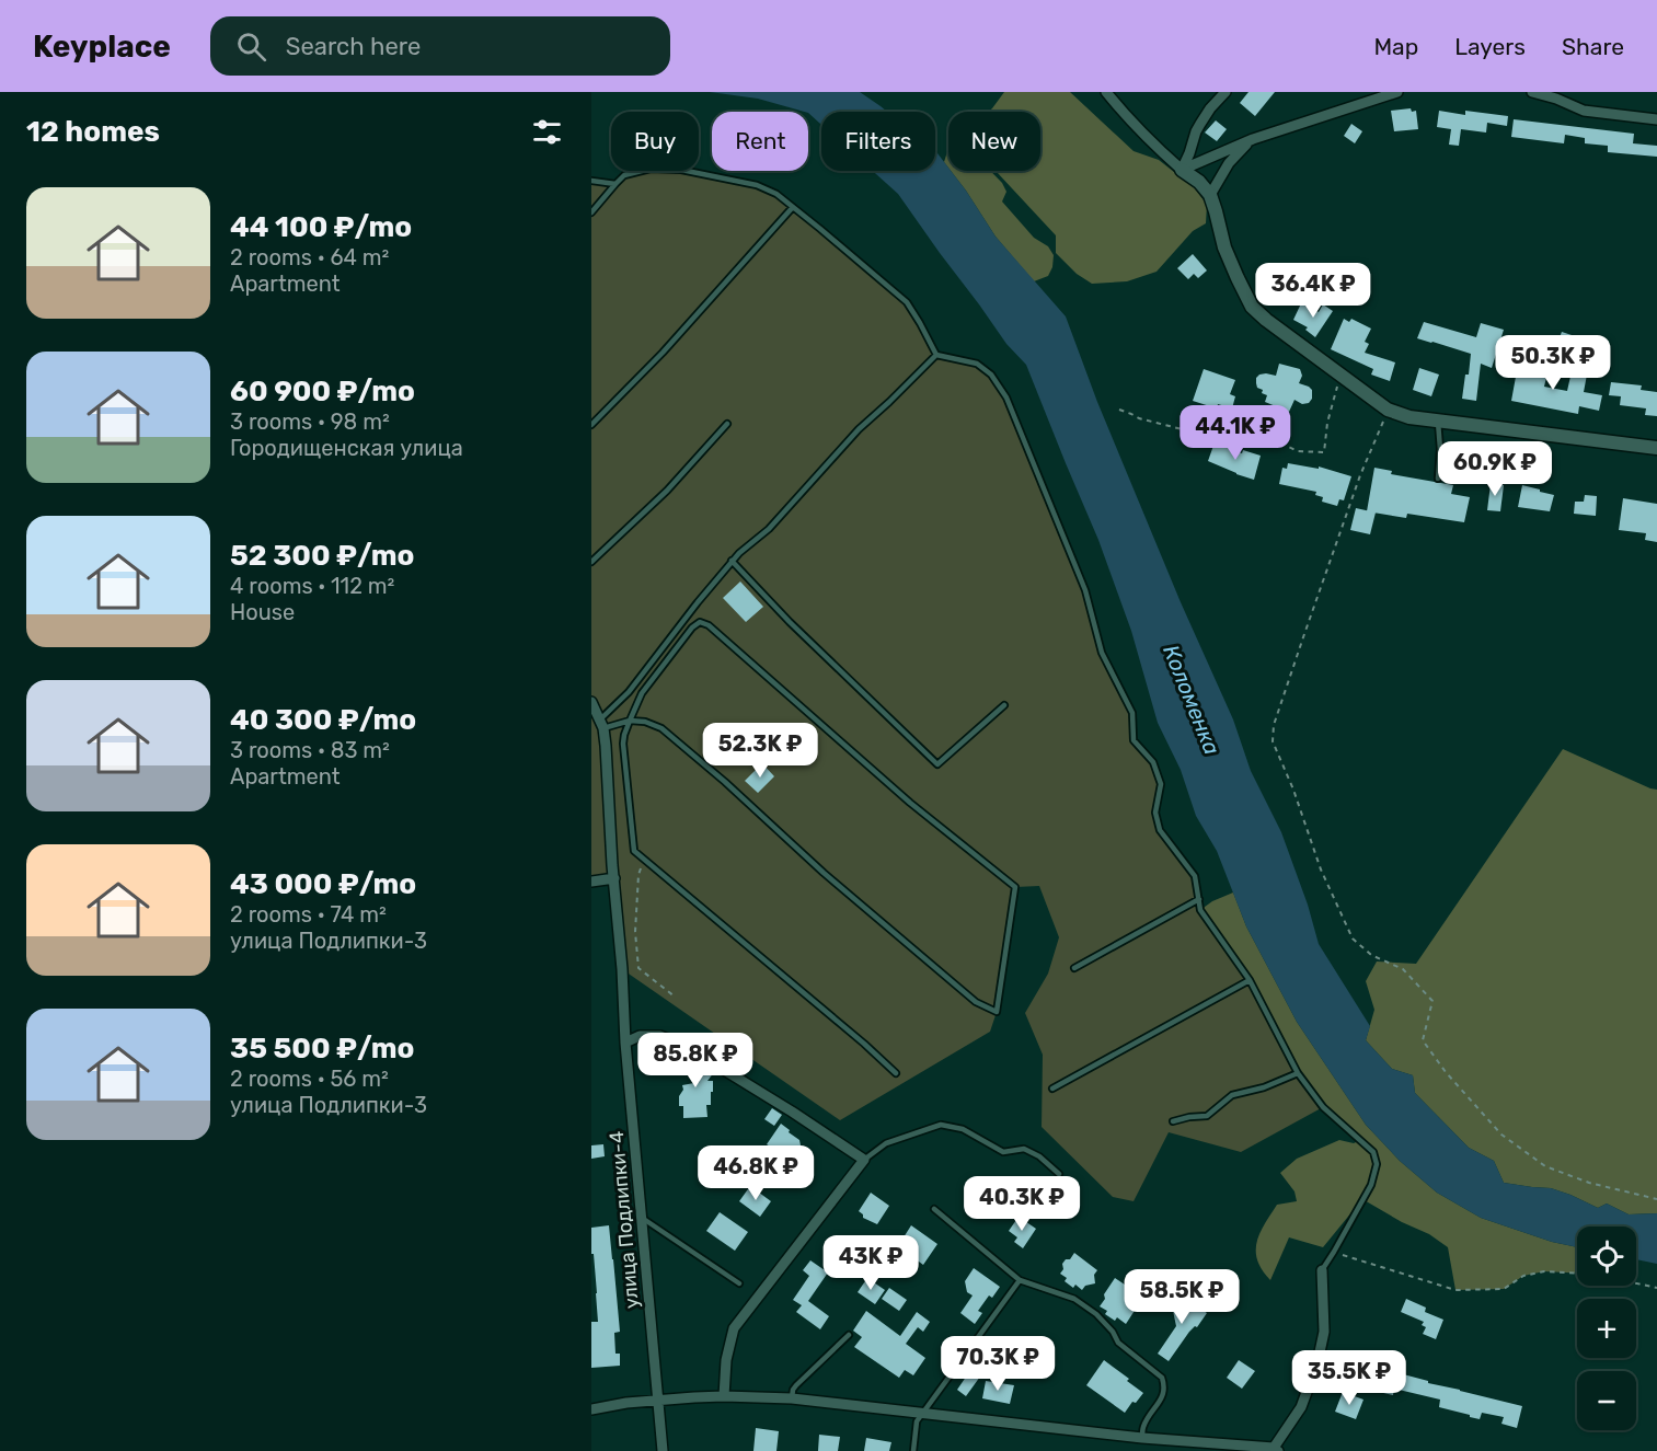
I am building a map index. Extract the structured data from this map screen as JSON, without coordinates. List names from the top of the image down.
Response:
{
  "streets": {
    "street": ["улица Подлипки-4"]
  },
  "water": ["Коломенка"],
  "page": {
    "header": "Keyplace",
    "search": "Search here",
    "nav": ["Map", "Layers", "Share"],
    "heading": "12 homes",
    "chip": [
      "Buy",
      "Rent",
      "Filters",
      "New"
    ],
    "list": [
      {
        "name": "44 100 ₽/mo",
        "note": "2 rooms · 64 m² · Apartment"
      },
      {
        "name": "60 900 ₽/mo",
        "note": "3 rooms · 98 m² · Городищенская улица"
      },
      {
        "name": "52 300 ₽/mo",
        "note": "4 rooms · 112 m² · House"
      },
      {
        "name": "40 300 ₽/mo",
        "note": "3 rooms · 83 m² · Apartment"
      },
      {
        "name": "43 000 ₽/mo",
        "note": "2 rooms · 74 m² · улица Подлипки-3"
      },
      {
        "name": "35 500 ₽/mo",
        "note": "2 rooms · 56 m² · улица Подлипки-3"
      }
    ],
    "price": [
      "36.4K ₽",
      "50.3K ₽",
      "44.1K ₽",
      "60.9K ₽",
      "52.3K ₽",
      "85.8K ₽",
      "46.8K ₽",
      "40.3K ₽",
      "43K ₽",
      "58.5K ₽",
      "70.3K ₽",
      "35.5K ₽"
    ],
    "map_buttons": ["+", "−"]
  }
}
